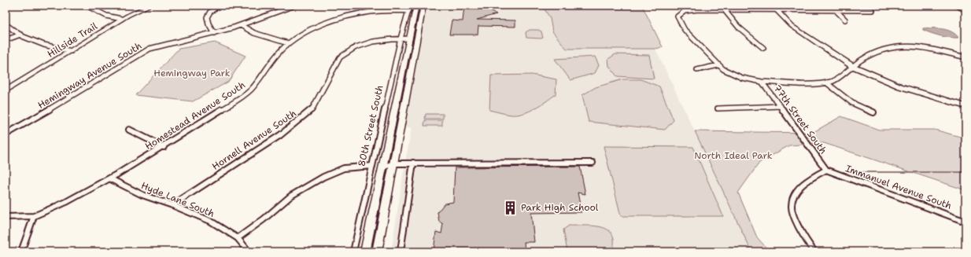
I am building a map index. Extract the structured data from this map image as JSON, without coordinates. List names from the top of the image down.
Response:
{
  "streets": {
    "main road": ["Hillside Trail", "80th Street South"],
    "street": [
      "Hemingway Avenue South",
      "Homestead Avenue South",
      "77th Street South",
      "Hornell Avenue South",
      "Immanuel Avenue South",
      "Hyde Lane South"
    ]
  },
  "crossings": [
    ["Homestead Avenue South", "80th Street South"],
    ["Homestead Avenue South", "Hyde Lane South"],
    ["77th Street South", "Immanuel Avenue South"],
    ["80th Street South", "Hornell Avenue South"],
    ["Hornell Avenue South", "Hyde Lane South"]
  ],
  "parks": ["Hemingway Park", "North Ideal Park"],
  "places": {
    "building": ["Park High School"]
  }
}
